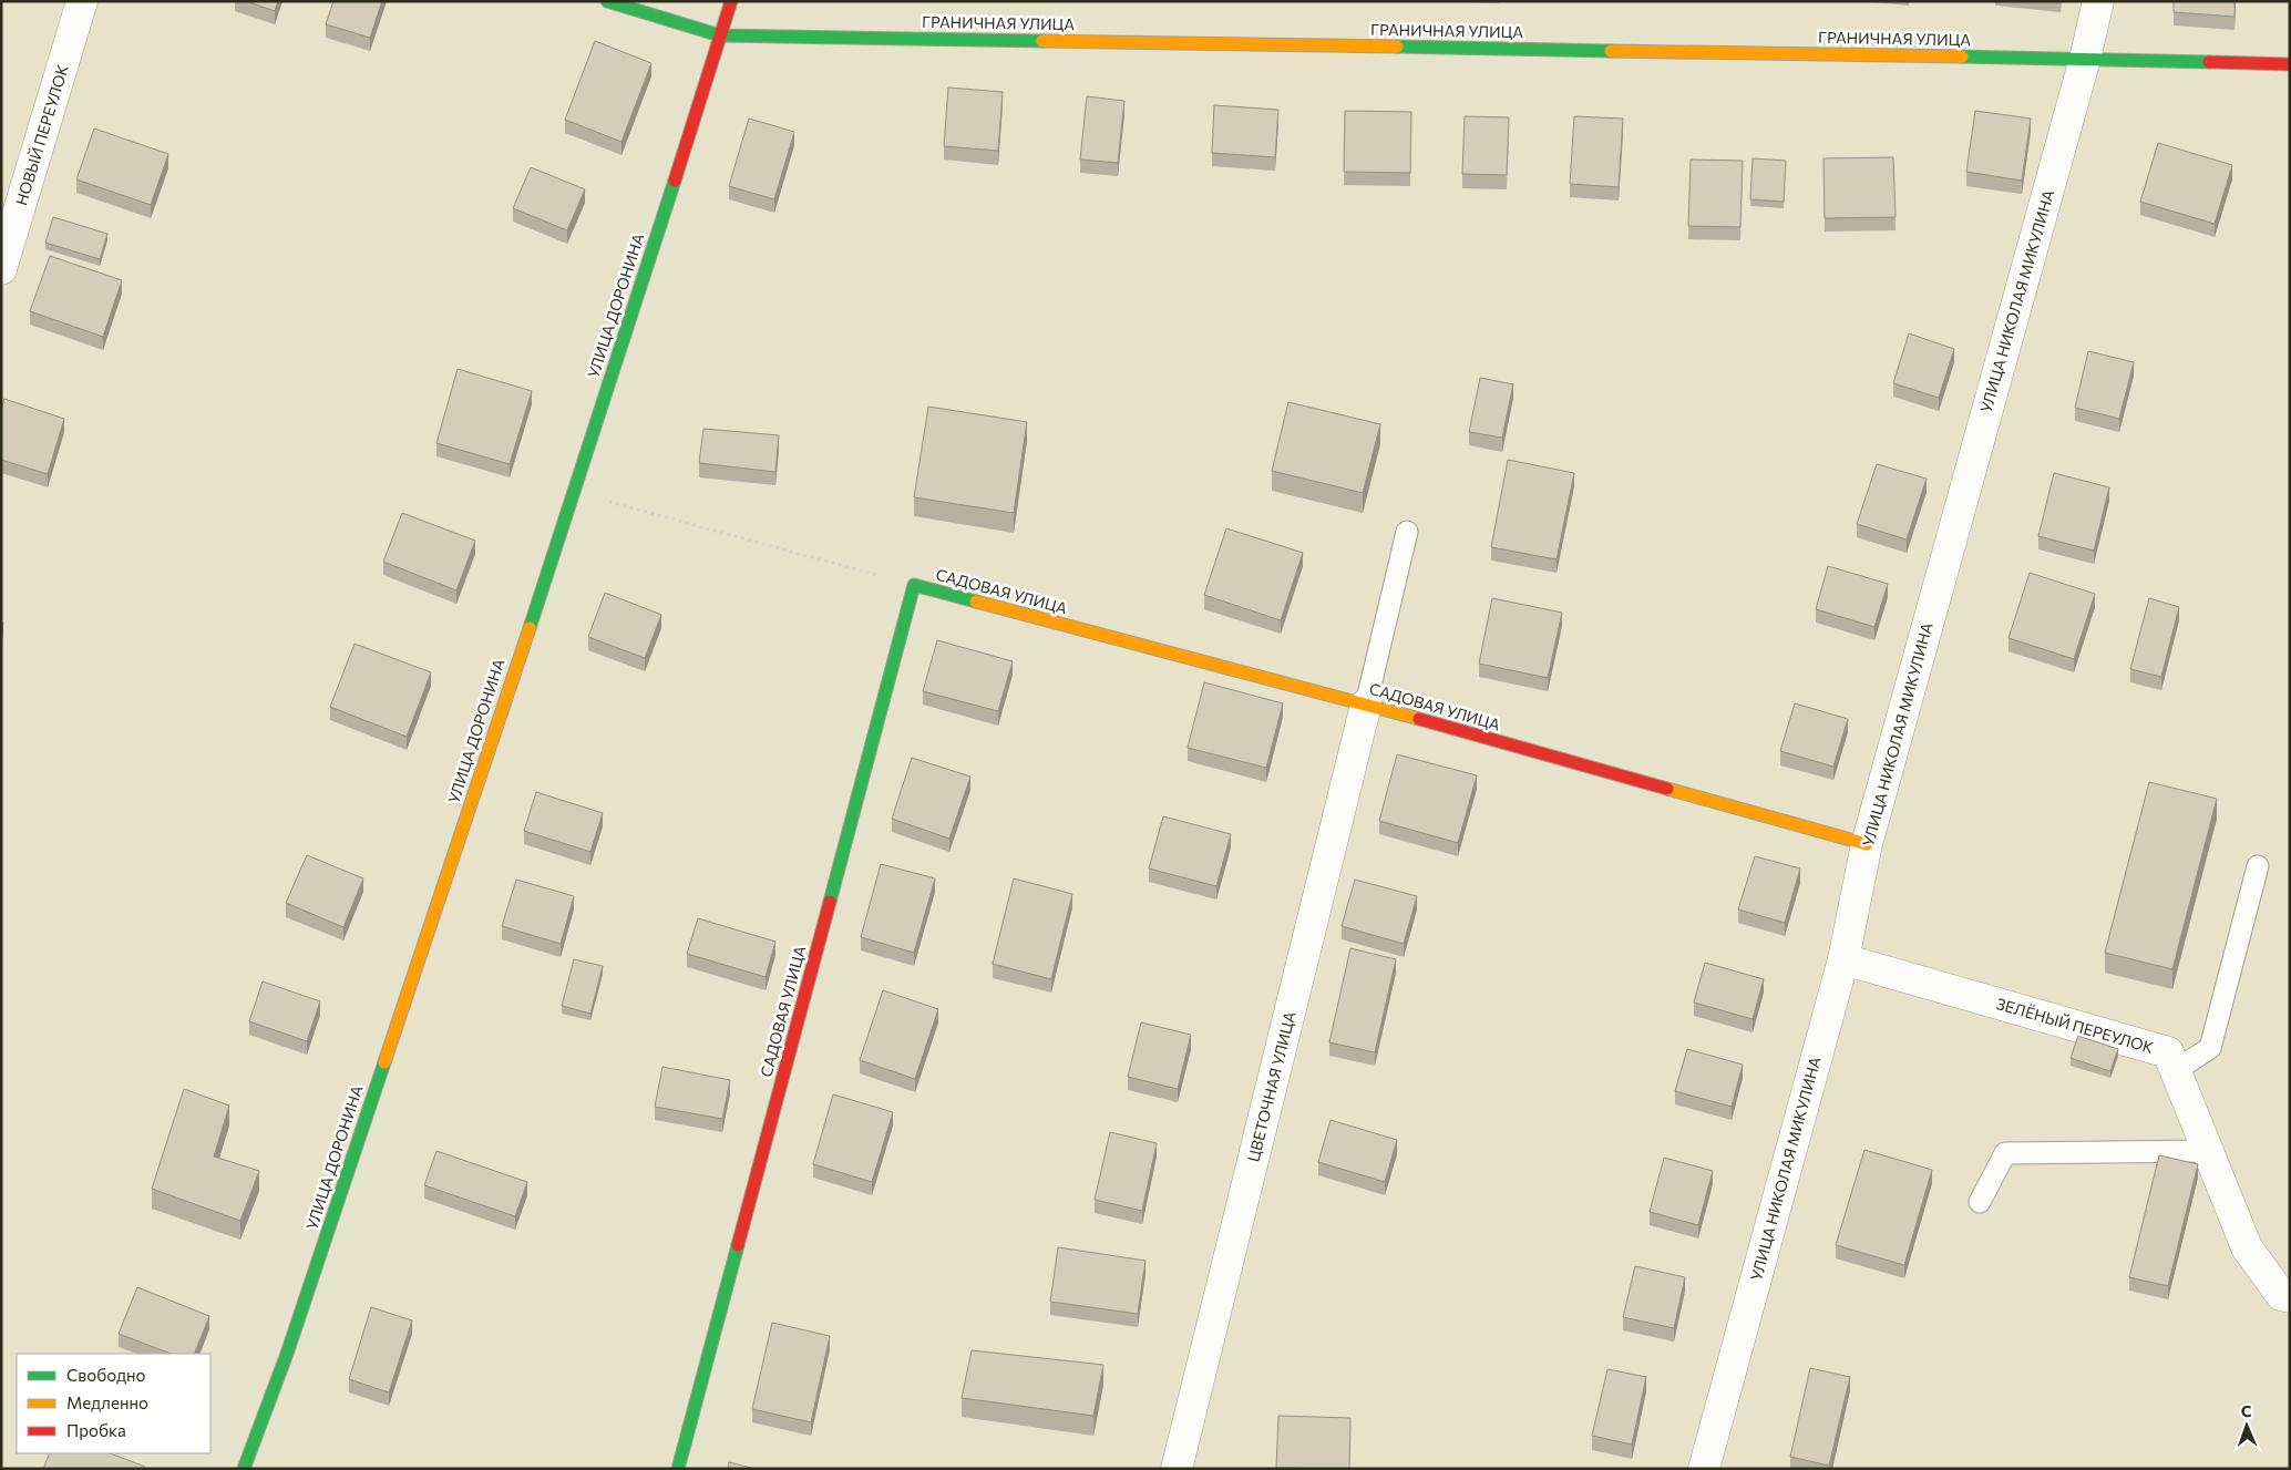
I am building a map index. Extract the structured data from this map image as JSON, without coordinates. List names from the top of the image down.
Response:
{
  "streets": {
    "street": [
      "ГРАНИЧНАЯ УЛИЦА",
      "НОВЫЙ ПЕРЕУЛОК",
      "УЛИЦА НИКОЛАЯ МИКУЛИНА",
      "УЛИЦА ДОРОНИНА",
      "САДОВАЯ УЛИЦА",
      "ЗЕЛЁНЫЙ ПЕРЕУЛОК",
      "ЦВЕТОЧНАЯ УЛИЦА"
    ]
  },
  "crossings": [
    ["ГРАНИЧНАЯ УЛИЦА", "УЛИЦА НИКОЛАЯ МИКУЛИНА"],
    ["ГРАНИЧНАЯ УЛИЦА", "УЛИЦА ДОРОНИНА"],
    ["УЛИЦА НИКОЛАЯ МИКУЛИНА", "САДОВАЯ УЛИЦА"],
    ["УЛИЦА НИКОЛАЯ МИКУЛИНА", "ЗЕЛЁНЫЙ ПЕРЕУЛОК"],
    ["САДОВАЯ УЛИЦА", "ЦВЕТОЧНАЯ УЛИЦА"]
  ],
  "legend": ["Свободно", "Медленно", "Пробка"],
  "north": "top"
}
